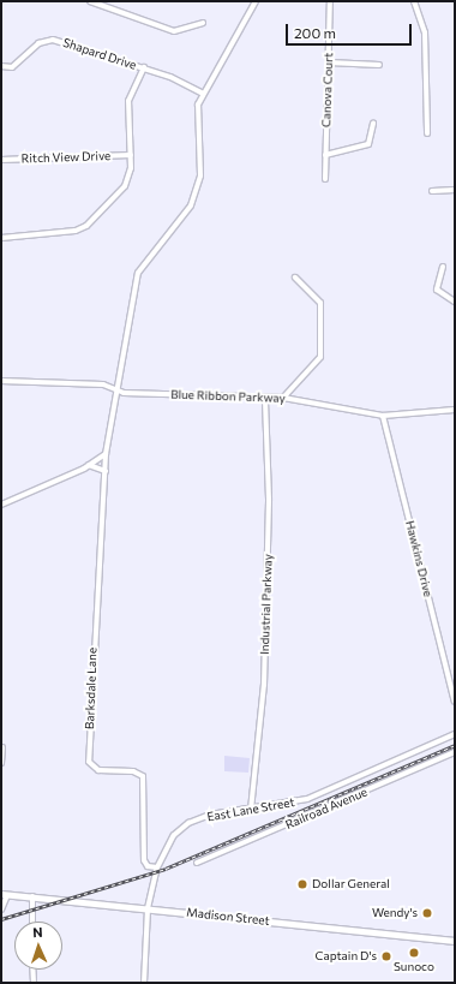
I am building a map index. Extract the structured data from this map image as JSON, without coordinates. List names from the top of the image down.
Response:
{
  "streets": {
    "main road": ["Madison Street"],
    "street": [
      "Shapard Drive",
      "Canova Court",
      "Ritch View Drive",
      "Blue Ribbon Parkway",
      "Hawkins Drive",
      "Industrial Parkway",
      "Barksdale Lane",
      "Railroad Avenue",
      "East Lane Street"
    ]
  },
  "crossings": [
    ["Shapard Drive", "Barksdale Lane"],
    ["Blue Ribbon Parkway", "Hawkins Drive"],
    ["Blue Ribbon Parkway", "Industrial Parkway"],
    ["Blue Ribbon Parkway", "Barksdale Lane"],
    ["Industrial Parkway", "East Lane Street"],
    ["Barksdale Lane", "East Lane Street"],
    ["East Lane Street", "Madison Street"]
  ],
  "places": [
    "Dollar General",
    "Wendy's",
    "Sunoco",
    "Captain D's"
  ],
  "scale_bar": "200 m",
  "north": "top"
}
